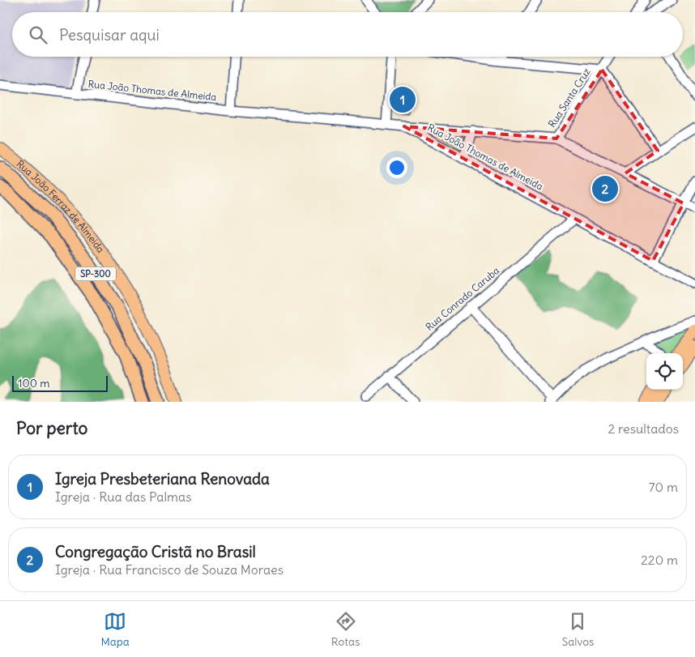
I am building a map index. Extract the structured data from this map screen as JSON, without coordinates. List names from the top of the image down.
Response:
{
  "streets": {
    "highway": ["SP-300"],
    "main road": ["Rua João Ferraz de Almeida"],
    "street": ["Rua João Thomas de Almeida", "Rua Santa Cruz", "Rua Conrado Caruba"]
  },
  "crossings": [
    ["Rua João Thomas de Almeida", "Rua Conrado Caruba"]
  ],
  "scale_bar": "100 m",
  "page": {
    "search": "Pesquisar aqui",
    "pins": ["1", "2"],
    "scale": "100 m",
    "heading": ["Por perto", "2 resultados"],
    "list": [
      {
        "mark": "1",
        "name": "Igreja Presbeteriana Renovada",
        "note": "Igreja · Rua das Palmas",
        "value": "70 m"
      },
      {
        "mark": "2",
        "name": "Congregação Cristã no Brasil",
        "note": "Igreja · Rua Francisco de Souza Moraes",
        "value": "220 m"
      }
    ],
    "nav": ["Mapa", "Rotas", "Salvos"]
  }
}
